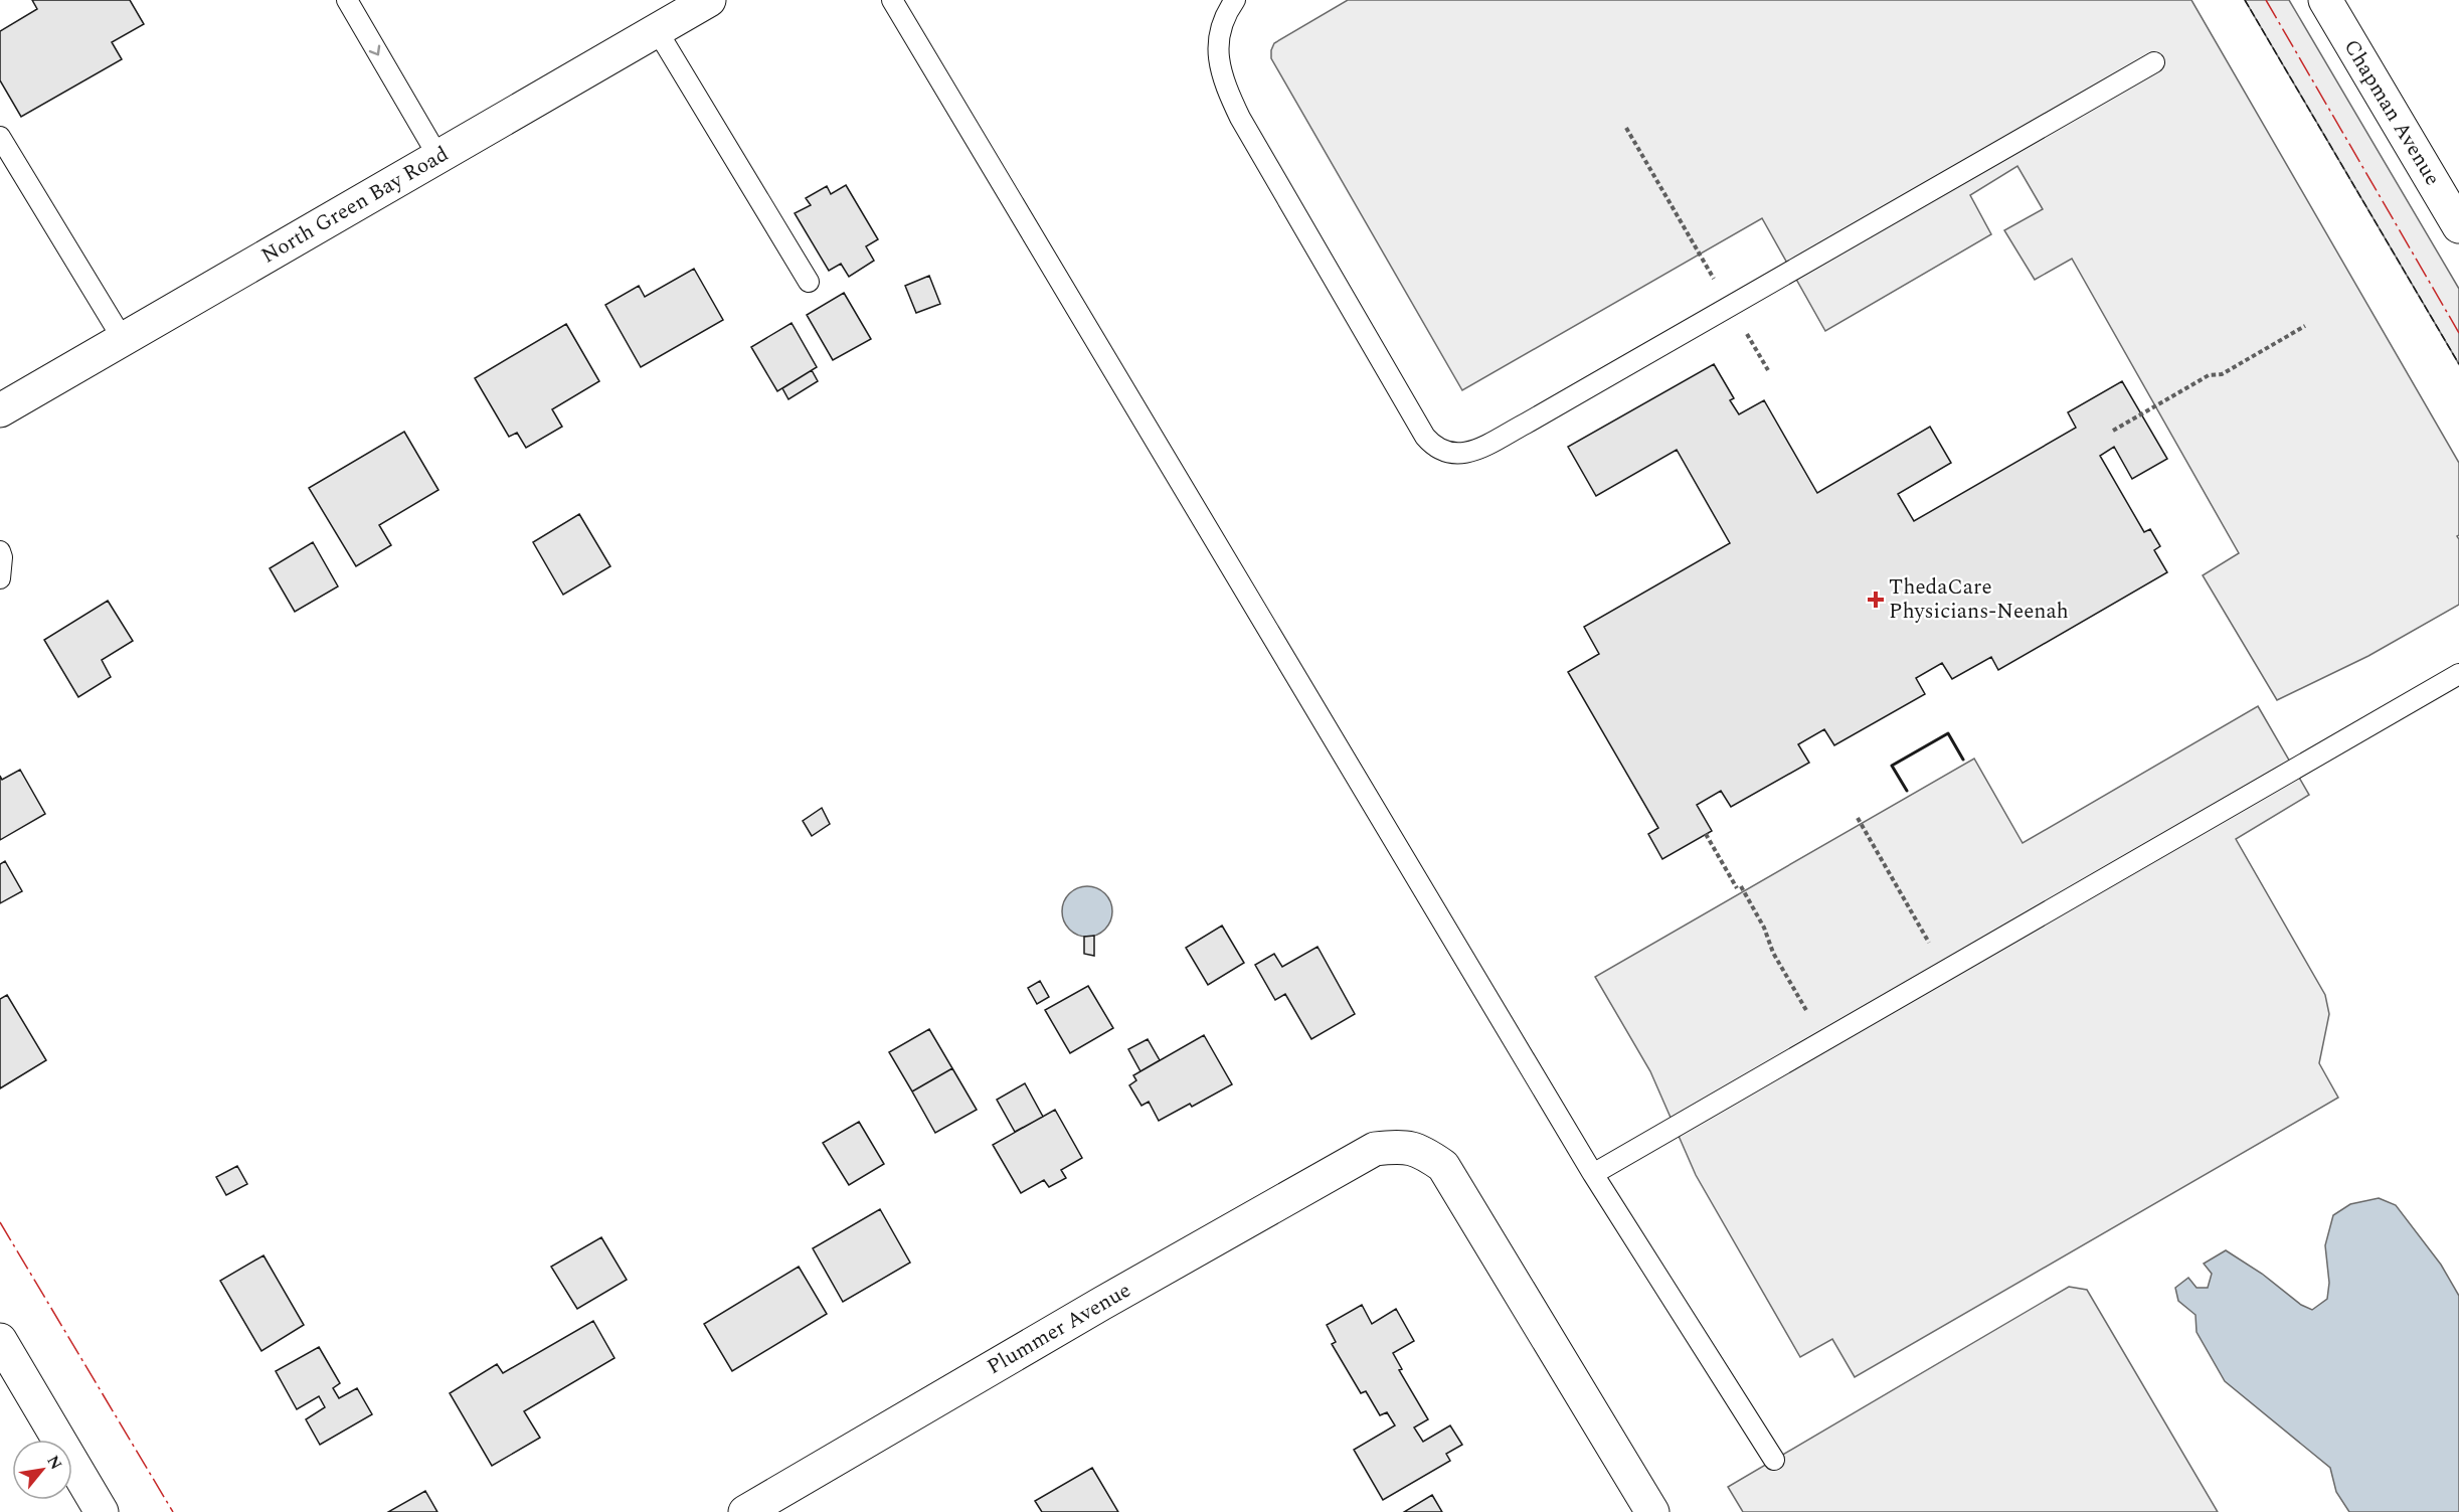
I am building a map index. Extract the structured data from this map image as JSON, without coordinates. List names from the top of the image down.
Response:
{
  "streets": {
    "street": ["Chapman Avenue", "North Green Bay Road", "Plummer Avenue"]
  },
  "places": {
    "health": ["ThedaCare Physicians-Neenah"]
  },
  "north": "top right"
}
